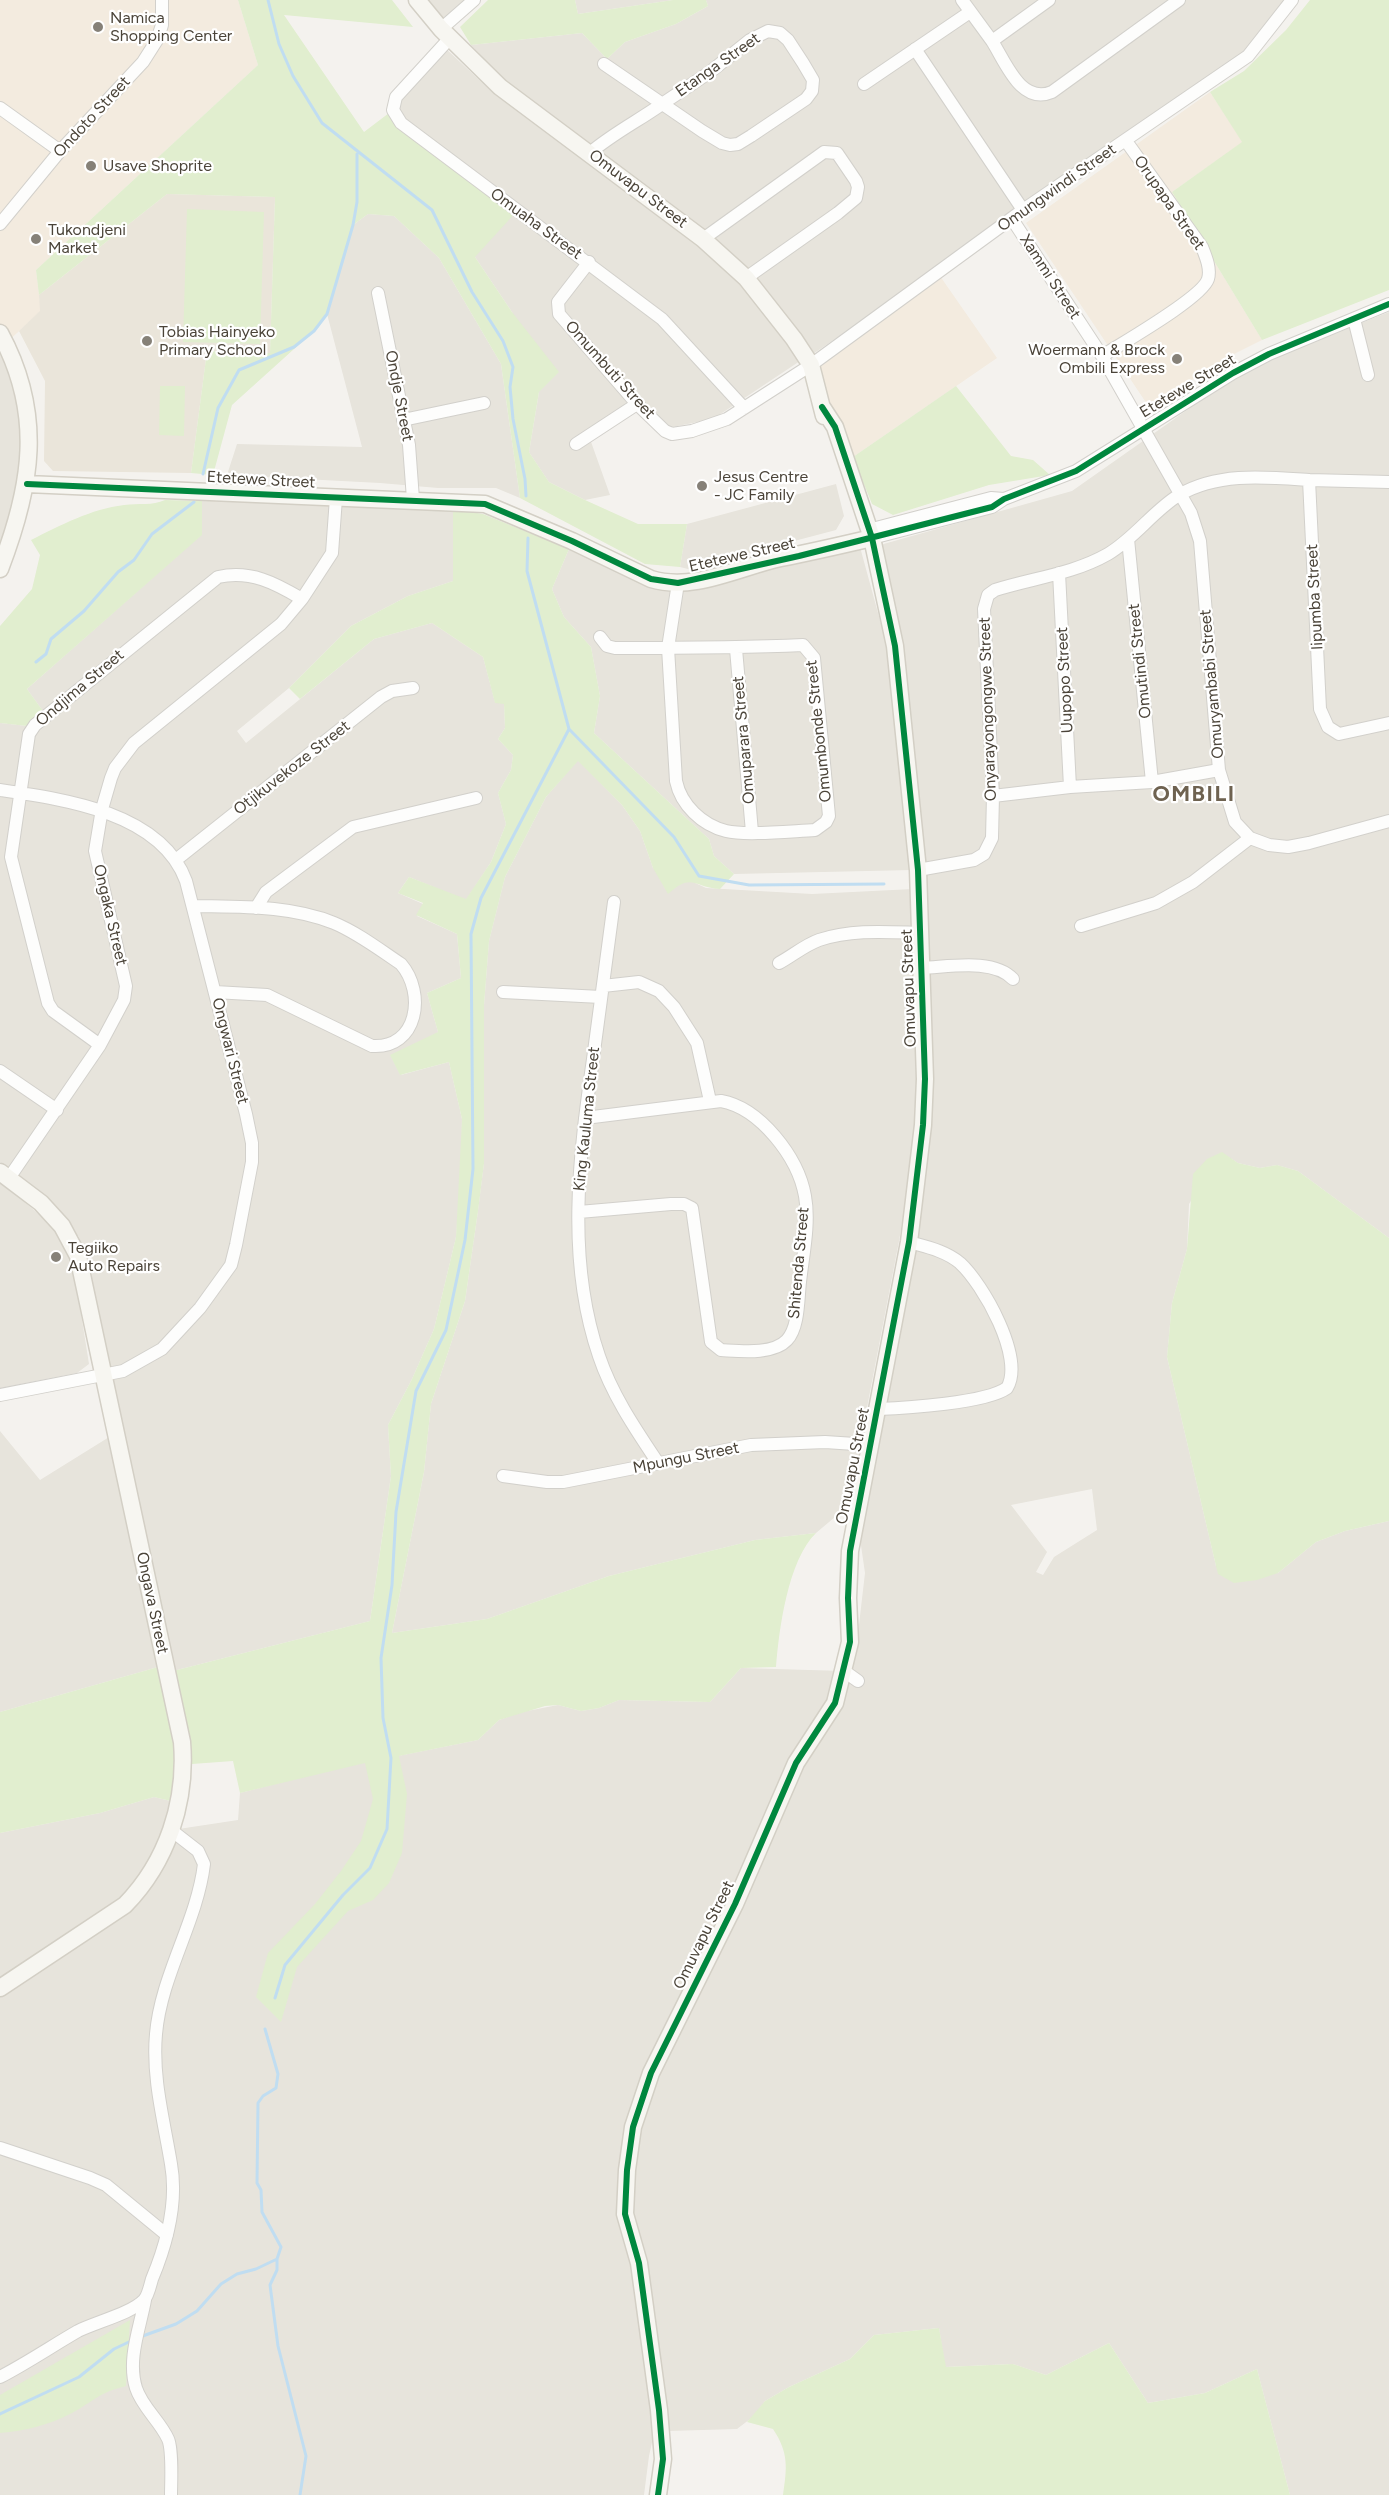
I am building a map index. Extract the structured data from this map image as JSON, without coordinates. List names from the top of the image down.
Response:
{
  "streets": {
    "street": [
      "Etanga Street",
      "Ondoto Street",
      "Omungwindi Street",
      "Omuvapu Street",
      "Orupapa Street",
      "Omuaha Street",
      "Xammi Street",
      "Omumbuti Street",
      "Etetewe Street",
      "Ondje Street",
      "Iipumba Street",
      "Omutindi Street",
      "Uupopo Street",
      "Omuryambabi Street",
      "Ondjima Street",
      "Onyarayongongwe Street",
      "Omumbonde Street",
      "Omuparara Street",
      "Otjikuvekoze Street",
      "Ongaka Street",
      "Ongwari Street",
      "King Kauluma Street",
      "Shitenda Street",
      "Mpungu Street",
      "Ongava Street"
    ]
  },
  "crossings": [
    ["Etanga Street", "Omuvapu Street"],
    ["Omungwindi Street", "Omuvapu Street"],
    ["Omungwindi Street", "Orupapa Street"],
    ["Omungwindi Street", "Xammi Street"],
    ["Omungwindi Street", "Omumbuti Street"],
    ["Omuvapu Street", "Omuaha Street"],
    ["Omuvapu Street", "Omumbuti Street"],
    ["Omuvapu Street", "Etetewe Street"],
    ["Omuvapu Street", "Onyarayongongwe Street"],
    ["Omuvapu Street", "Mpungu Street"],
    ["Orupapa Street", "Xammi Street"],
    ["Omuaha Street", "Omumbuti Street"],
    ["Xammi Street", "Etetewe Street"],
    ["Xammi Street", "Omuryambabi Street"],
    ["Etetewe Street", "Ondje Street"],
    ["Etetewe Street", "Omuryambabi Street"],
    ["Etetewe Street", "Omumbonde Street"],
    ["Etetewe Street", "Ongaka Street"],
    ["Iipumba Street", "Onyarayongongwe Street"],
    ["Omutindi Street", "Onyarayongongwe Street"],
    ["Uupopo Street", "Onyarayongongwe Street"],
    ["Omuryambabi Street", "Onyarayongongwe Street"],
    ["Ondjima Street", "Ongaka Street"],
    ["Ondjima Street", "Ongwari Street"],
    ["Omumbonde Street", "Omuparara Street"],
    ["Otjikuvekoze Street", "Ongwari Street"],
    ["Ongaka Street", "Ongwari Street"],
    ["Ongaka Street", "Ongava Street"],
    ["Ongwari Street", "Ongava Street"],
    ["King Kauluma Street", "Shitenda Street"],
    ["King Kauluma Street", "Mpungu Street"]
  ],
  "districts": ["OMBILI"],
  "places": [
    "Namica Shopping Center",
    "Usave Shoprite",
    "Tukondjeni Market",
    "Tobias Hainyeko Primary School",
    "Woermann & Brock Ombili Express",
    "Jesus Centre - JC Family",
    "Tegiiko Auto Repairs"
  ]
}
